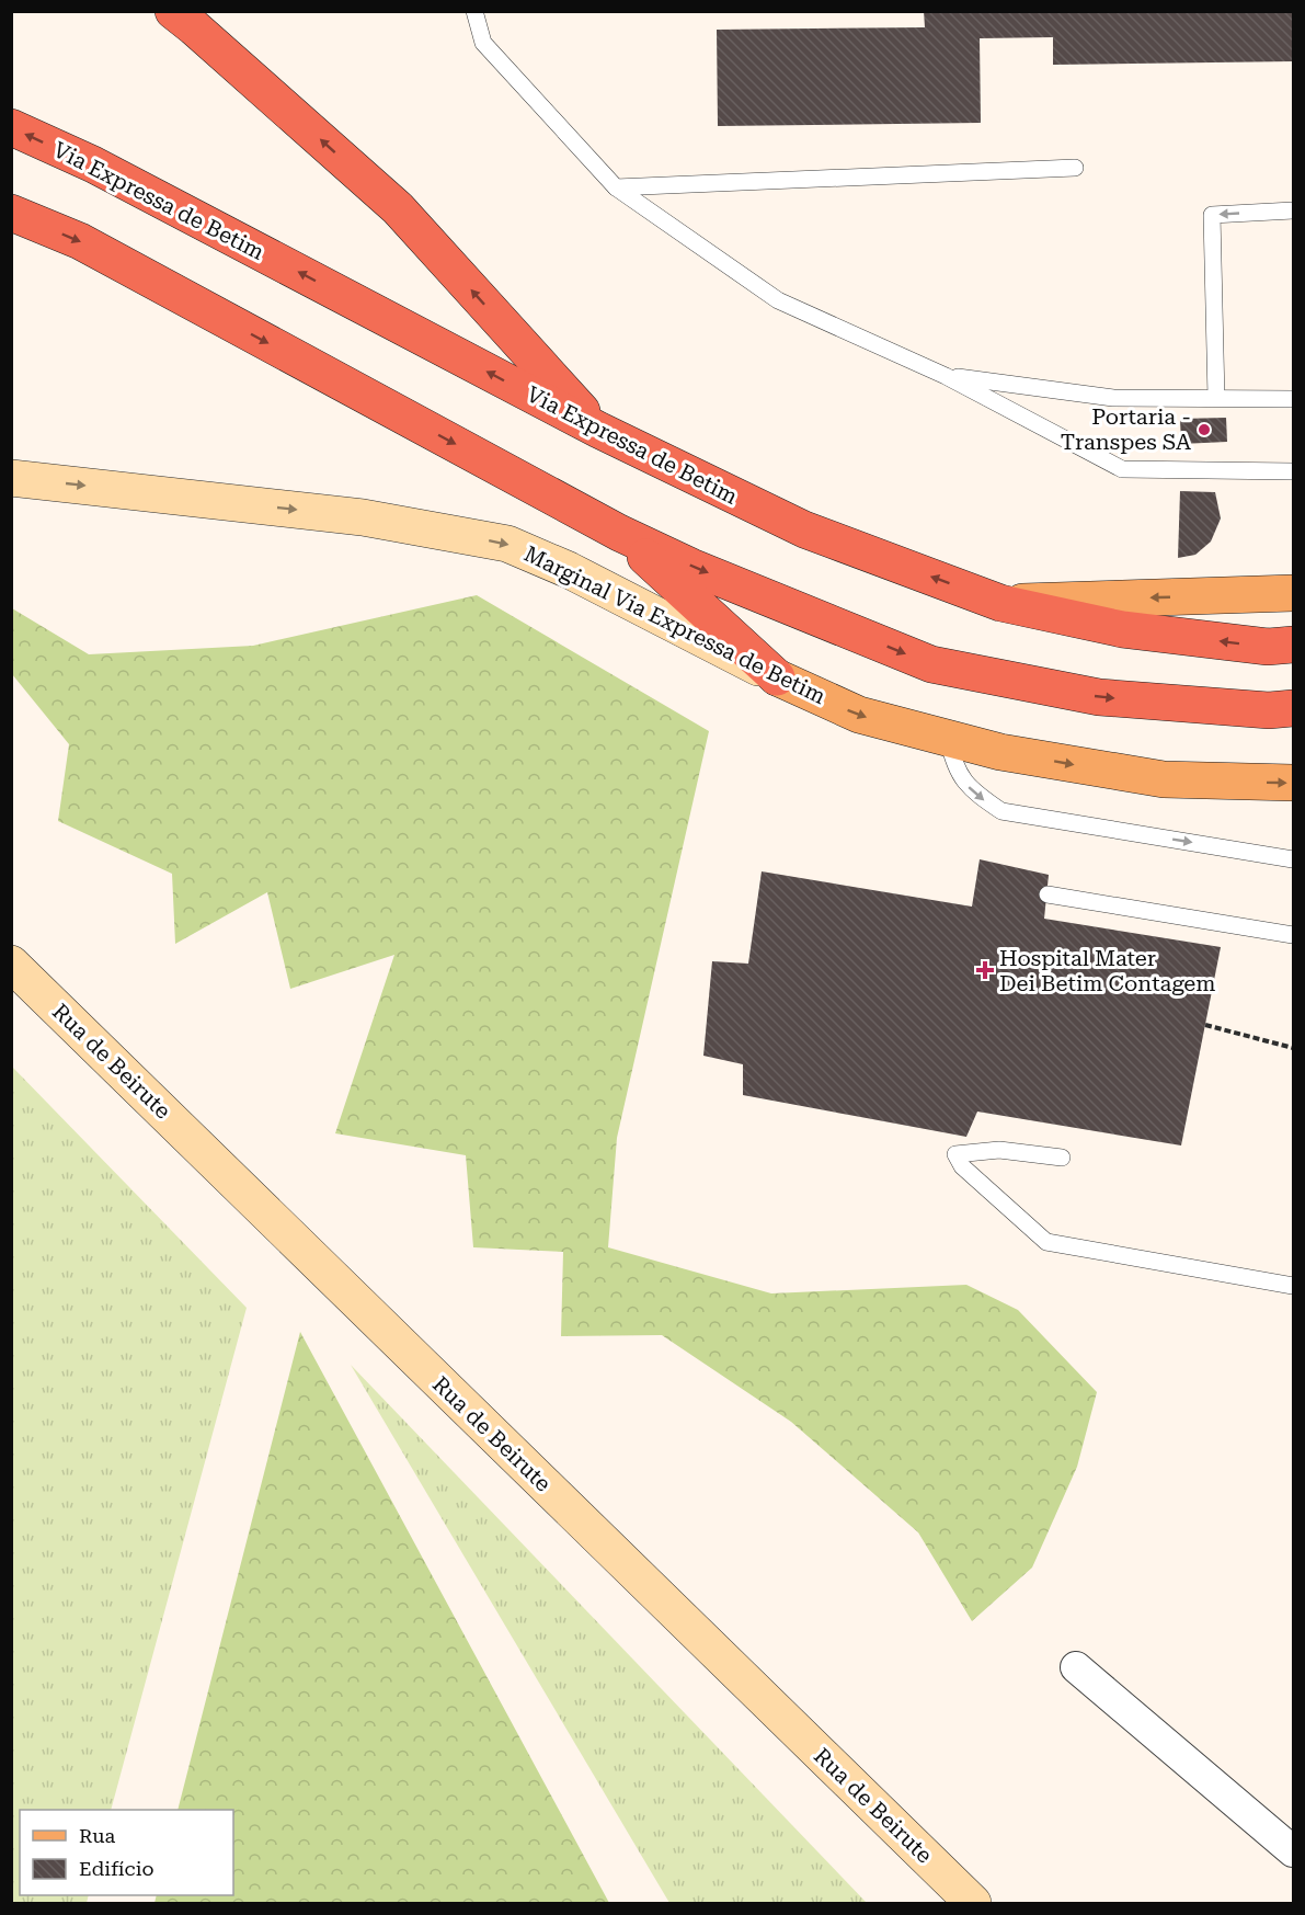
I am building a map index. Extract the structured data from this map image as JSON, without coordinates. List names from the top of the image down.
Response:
{
  "streets": {
    "highway": ["Via Expressa de Betim"],
    "main road": ["Marginal Via Expressa de Betim"],
    "street": ["Rua de Beirute"]
  },
  "one_way": ["Marginal Via Expressa de Betim"],
  "places": {
    "other": ["Portaria - Transpes SA"],
    "health": ["Hospital Mater Dei Betim Contagem"]
  },
  "legend": ["Rua", "Edifício"]
}
